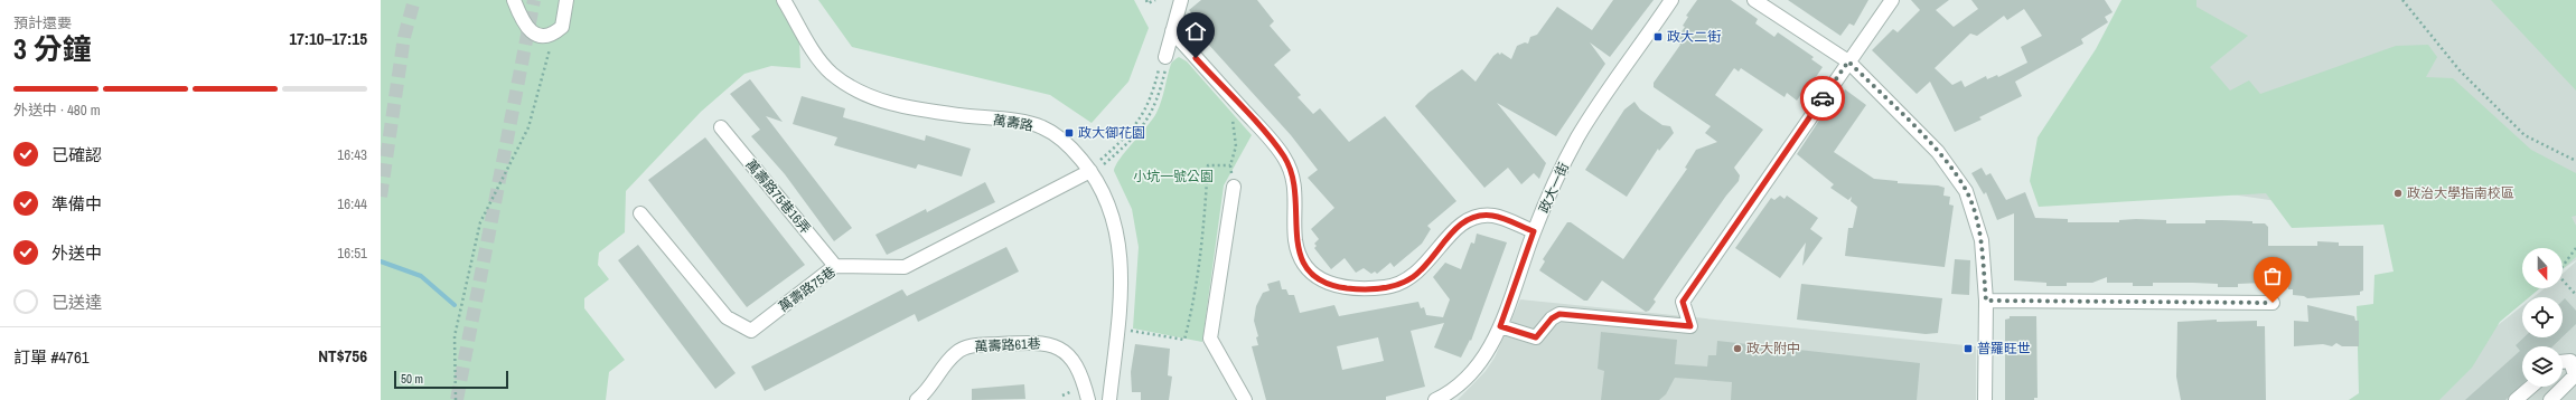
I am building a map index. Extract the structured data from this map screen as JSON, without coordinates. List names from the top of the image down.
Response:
{
  "streets": {
    "street": [
      "萬壽路",
      "政大一街",
      "萬壽路75巷16弄",
      "萬壽路75巷",
      "萬壽路61巷"
    ]
  },
  "crossings": [
    ["萬壽路", "萬壽路75巷"],
    ["萬壽路75巷16弄", "萬壽路75巷"]
  ],
  "parks": ["小坑一號公園"],
  "places": {
    "transit": ["政大二街", "政大御花園", "普羅旺世"],
    "other": ["政治大學指南校區", "政大附中"]
  },
  "scale_bar": "50 m",
  "north": "bottom",
  "page": {
    "heading": ["3 分鐘", "預計還要", "17:10–17:15"],
    "panel": ["訂單 #4761", "NT$756"],
    "bar": "外送中 · 480 m",
    "list": [
      ["已確認", "16:43"],
      ["準備中", "16:44"],
      ["外送中", "16:51"],
      "已送達"
    ],
    "scale": "50 m"
  }
}
